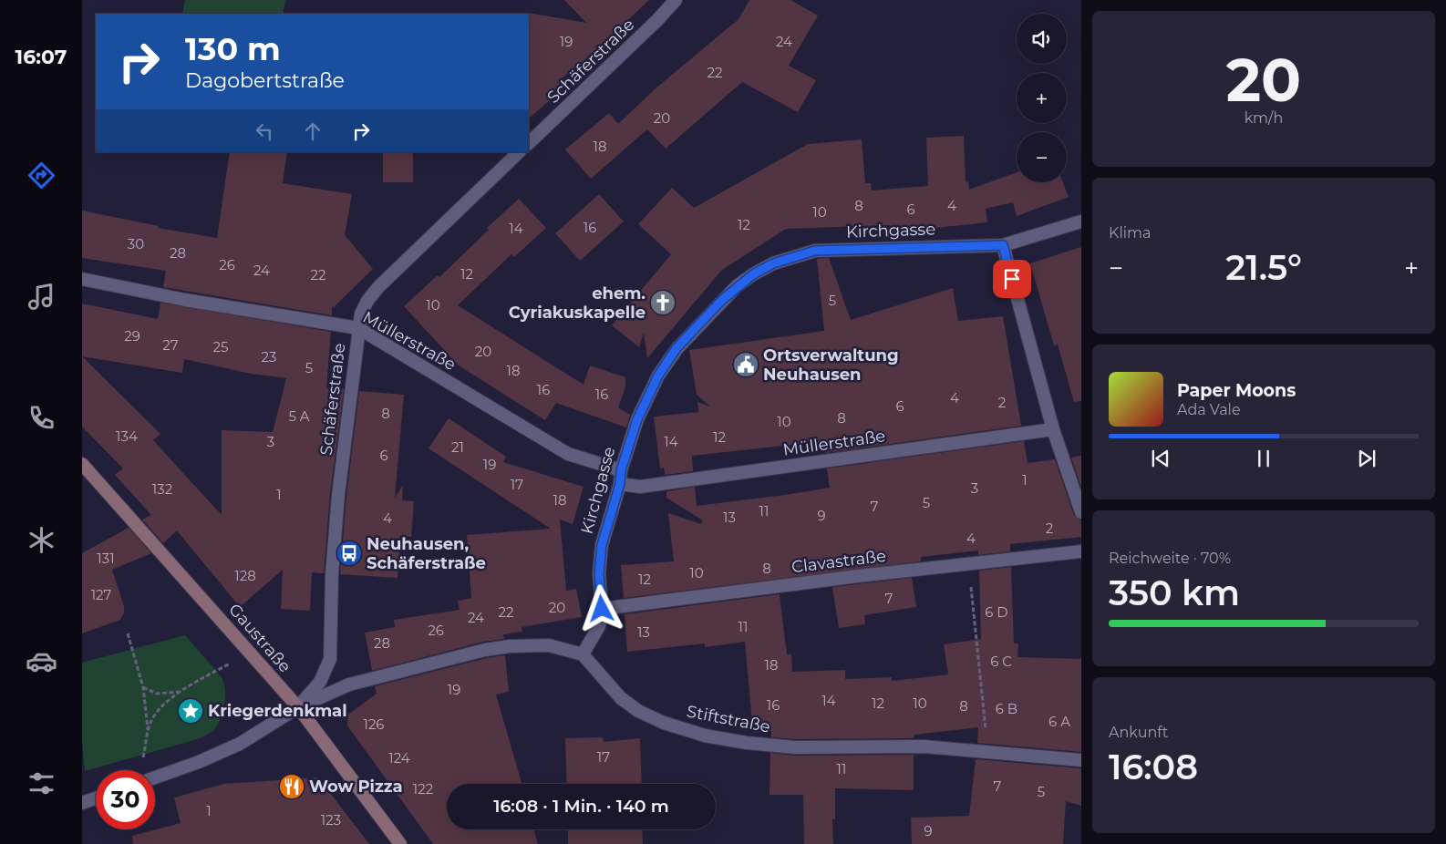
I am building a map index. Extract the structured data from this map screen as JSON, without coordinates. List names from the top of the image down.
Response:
{
  "streets": {
    "main road": ["Gaustraße"],
    "street": [
      "Schäferstraße",
      "Kirchgasse",
      "Müllerstraße",
      "Clavastraße",
      "Stiftstraße"
    ]
  },
  "crossings": [
    ["Schäferstraße", "Müllerstraße"],
    ["Schäferstraße", "Gaustraße"],
    ["Kirchgasse", "Müllerstraße"],
    ["Kirchgasse", "Clavastraße"],
    ["Kirchgasse", "Stiftstraße"]
  ],
  "places": {
    "church": ["ehem. Cyriakuskapelle"],
    "public building": ["Ortsverwaltung Neuhausen"],
    "bus stop": ["Neuhausen, Schäferstraße"],
    "place": ["Kriegerdenkmal"],
    "restaurant": ["Wow Pizza"]
  },
  "house_numbers": [
    "19",
    "24",
    "22",
    "20",
    "18",
    "8",
    "4",
    "6",
    "10",
    "12",
    "16",
    "14",
    "30",
    "28",
    "26",
    "24",
    "12",
    "22",
    "5",
    "10",
    "29",
    "27",
    "25",
    "20",
    "23",
    "5",
    "18",
    "16",
    "16",
    "4",
    "2",
    "6",
    "8",
    "5 A",
    "8",
    "10",
    "134",
    "12",
    "3",
    "14",
    "21",
    "6",
    "19",
    "1",
    "17",
    "3",
    "132",
    "1",
    "18",
    "5",
    "7",
    "11",
    "9",
    "13",
    "4",
    "2",
    "4",
    "131",
    "8",
    "10",
    "128",
    "12",
    "127",
    "7",
    "20",
    "22",
    "6 D",
    "24",
    "11",
    "26",
    "13",
    "28",
    "6 C",
    "18",
    "19",
    "14",
    "12",
    "10",
    "16",
    "8",
    "6 B",
    "6 A",
    "126",
    "17",
    "124",
    "11",
    "7",
    "122",
    "5",
    "1",
    "123",
    "9"
  ],
  "page": {
    "tabs": "16:07",
    "tile": [
      ["20", "km/h"],
      "Klima",
      ["Reichweite · 70%", "350 km"],
      ["Ankunft", "16:08"]
    ],
    "map_buttons": ["+", "−"],
    "turn": ["130 m", "Dagobertstraße"],
    "heat": ["−", "21.5°", "+"],
    "song": ["Paper Moons", "Ada Vale"],
    "limit": "30",
    "trip": "16:08 · 1 Min. · 140 m"
  }
}
